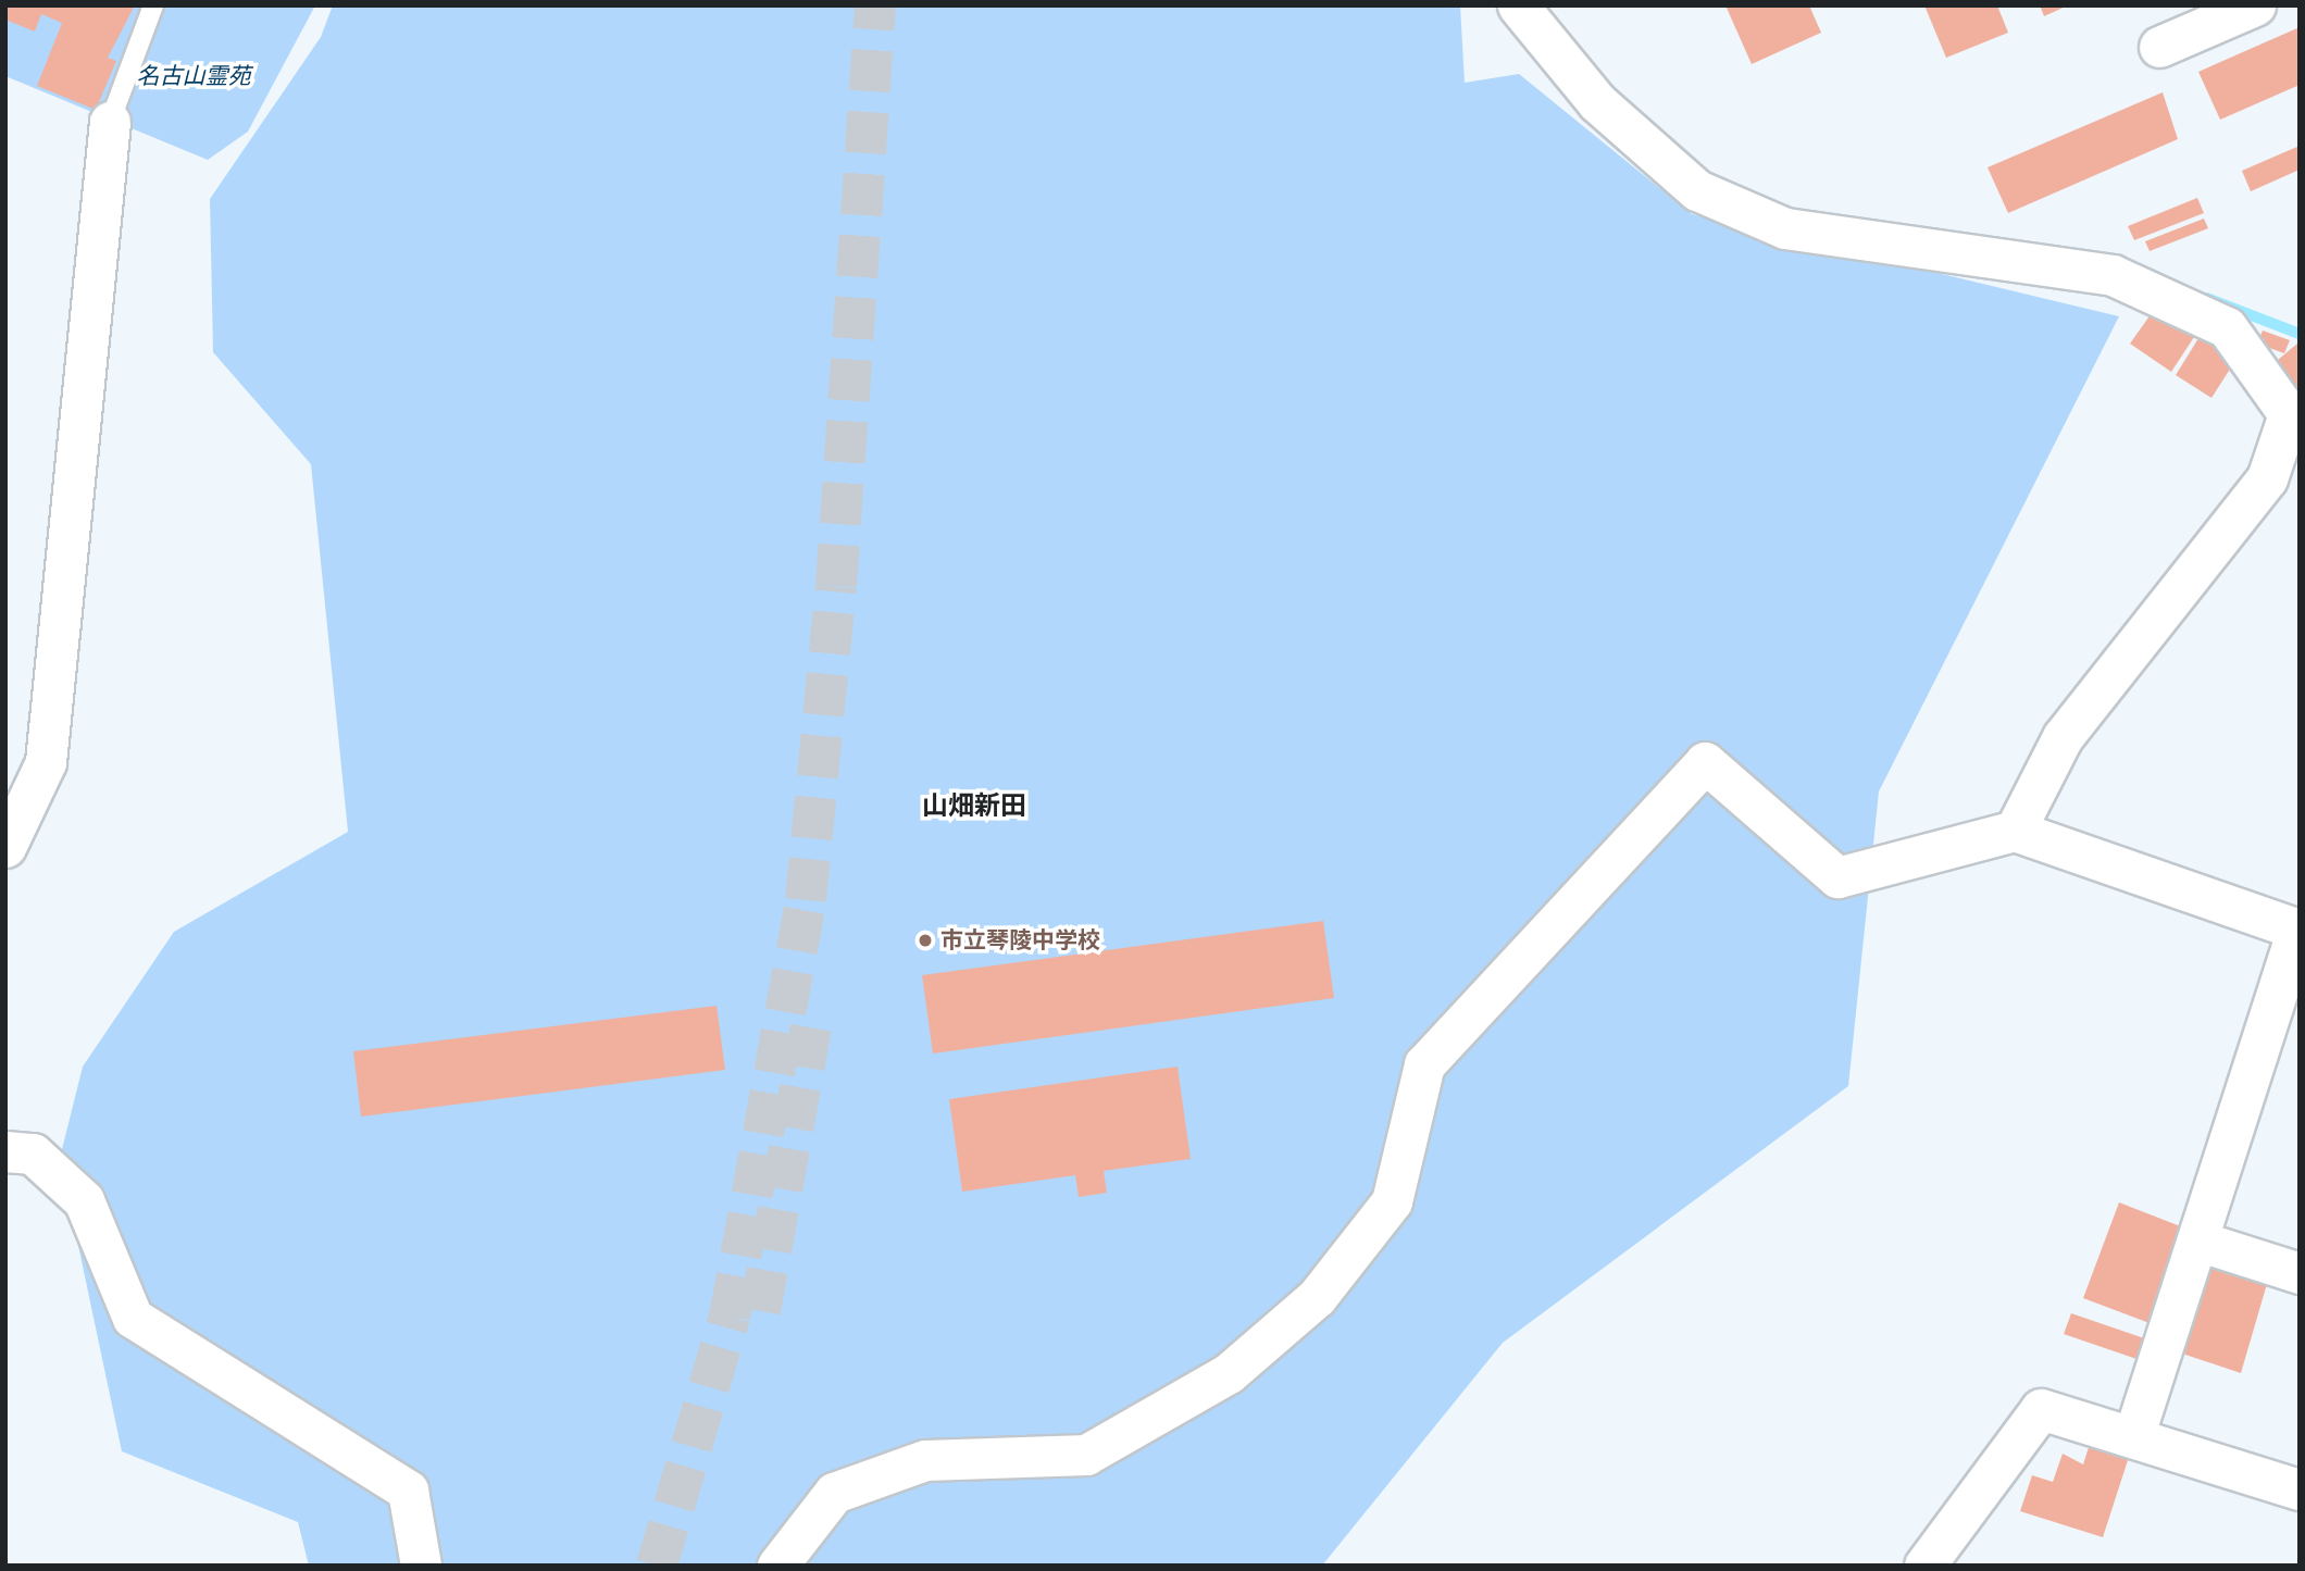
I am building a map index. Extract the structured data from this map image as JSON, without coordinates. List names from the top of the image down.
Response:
{
  "districts": ["山畑新田"],
  "parks": ["名古山霊苑"],
  "places": ["市立琴陵中学校"]
}
